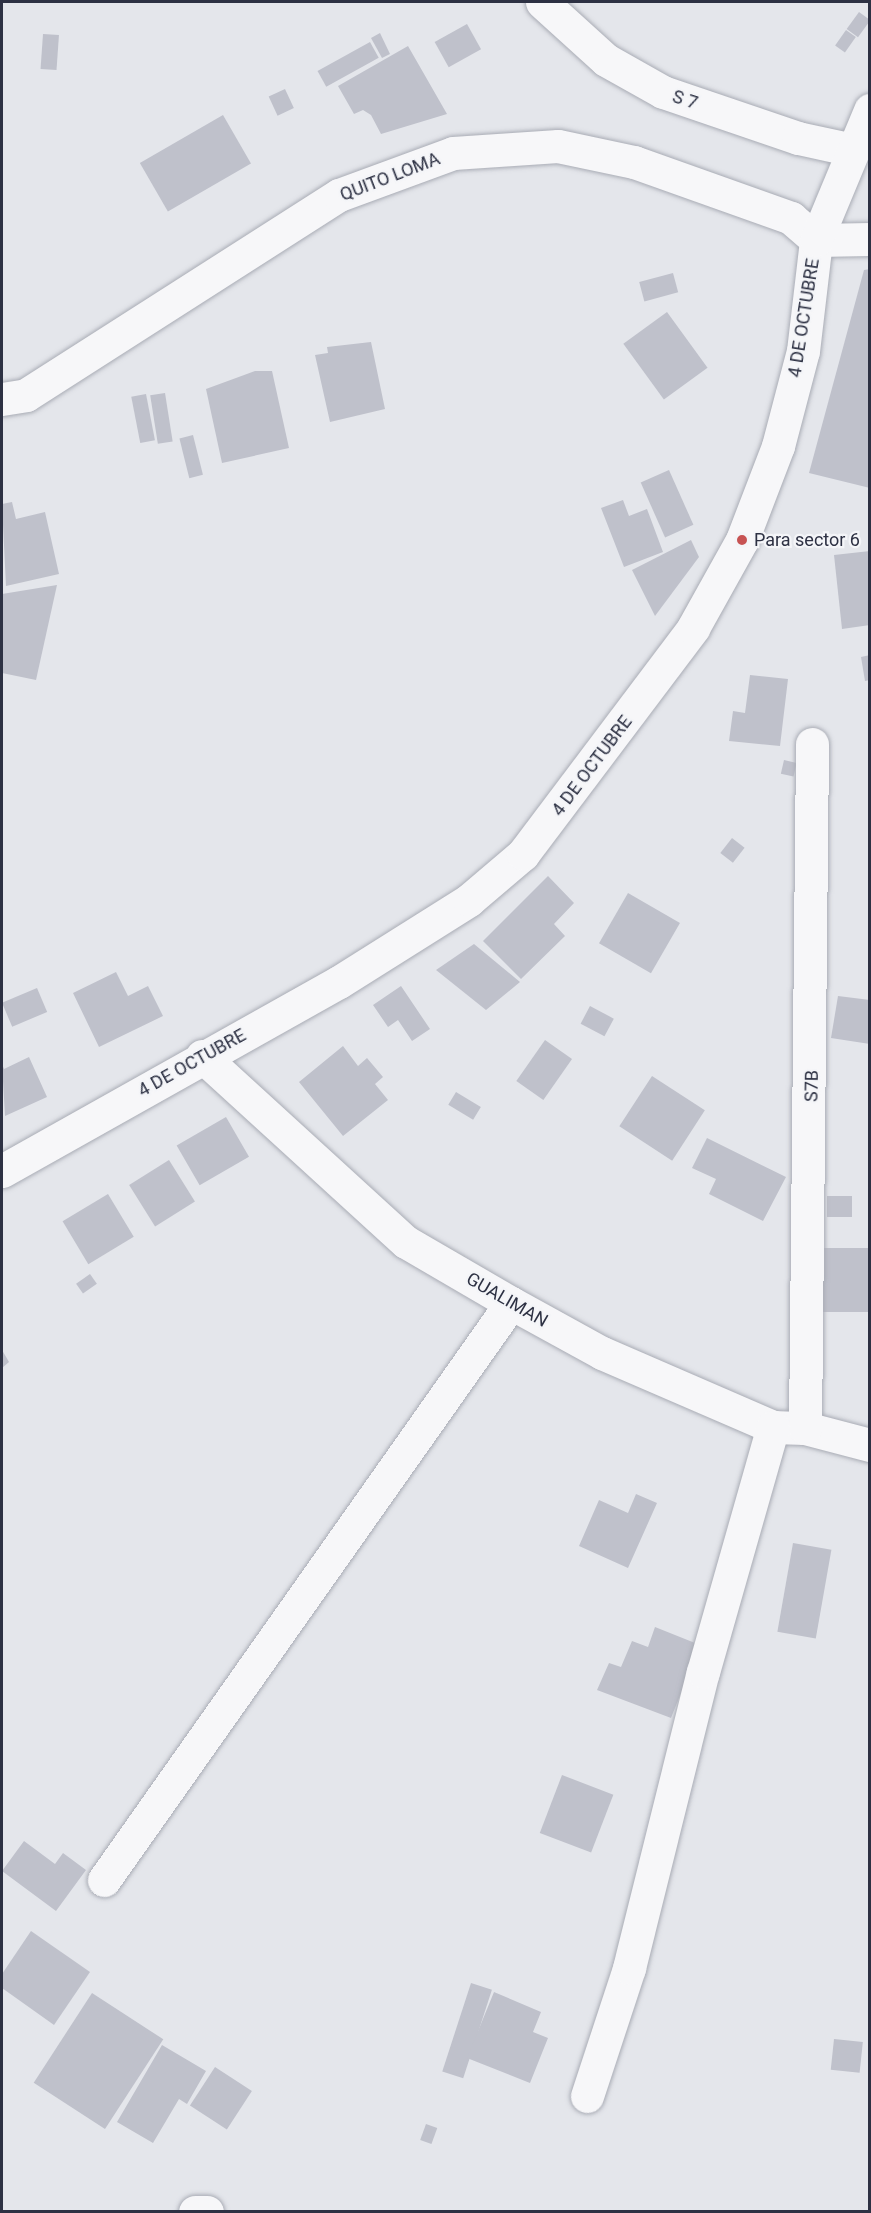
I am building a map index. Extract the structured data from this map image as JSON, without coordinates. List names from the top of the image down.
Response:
{
  "streets": {
    "street": [
      "S 7",
      "QUITO LOMA",
      "4 DE OCTUBRE",
      "S7B",
      "GUALIMAN"
    ]
  },
  "crossings": [
    ["S 7", "4 DE OCTUBRE"],
    ["QUITO LOMA", "4 DE OCTUBRE"],
    ["4 DE OCTUBRE", "GUALIMAN"],
    ["S7B", "GUALIMAN"]
  ],
  "places": ["Para sector 6"]
}
